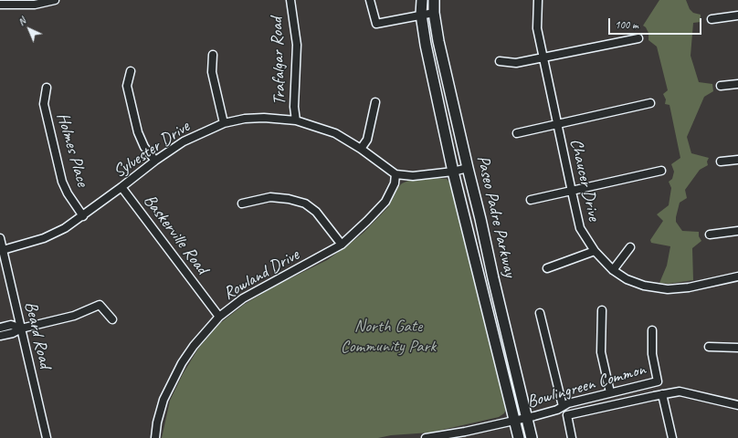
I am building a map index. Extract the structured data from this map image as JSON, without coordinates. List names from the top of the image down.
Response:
{
  "streets": {
    "main road": ["Paseo Padre Parkway"],
    "street": [
      "Trafalgar Road",
      "Holmes Place",
      "Sylvester Drive",
      "Chaucer Drive",
      "Baskerville Road",
      "Rowland Drive",
      "Beard Road",
      "Bowlingreen Common"
    ]
  },
  "crossings": [
    ["Trafalgar Road", "Sylvester Drive"],
    ["Holmes Place", "Sylvester Drive"],
    ["Sylvester Drive", "Baskerville Road"],
    ["Sylvester Drive", "Rowland Drive"],
    ["Sylvester Drive", "Beard Road"],
    ["Paseo Padre Parkway", "Bowlingreen Common"],
    ["Baskerville Road", "Rowland Drive"]
  ],
  "parks": ["North Gate Community Park"],
  "scale_bar": "100 m",
  "north": "top left"
}
